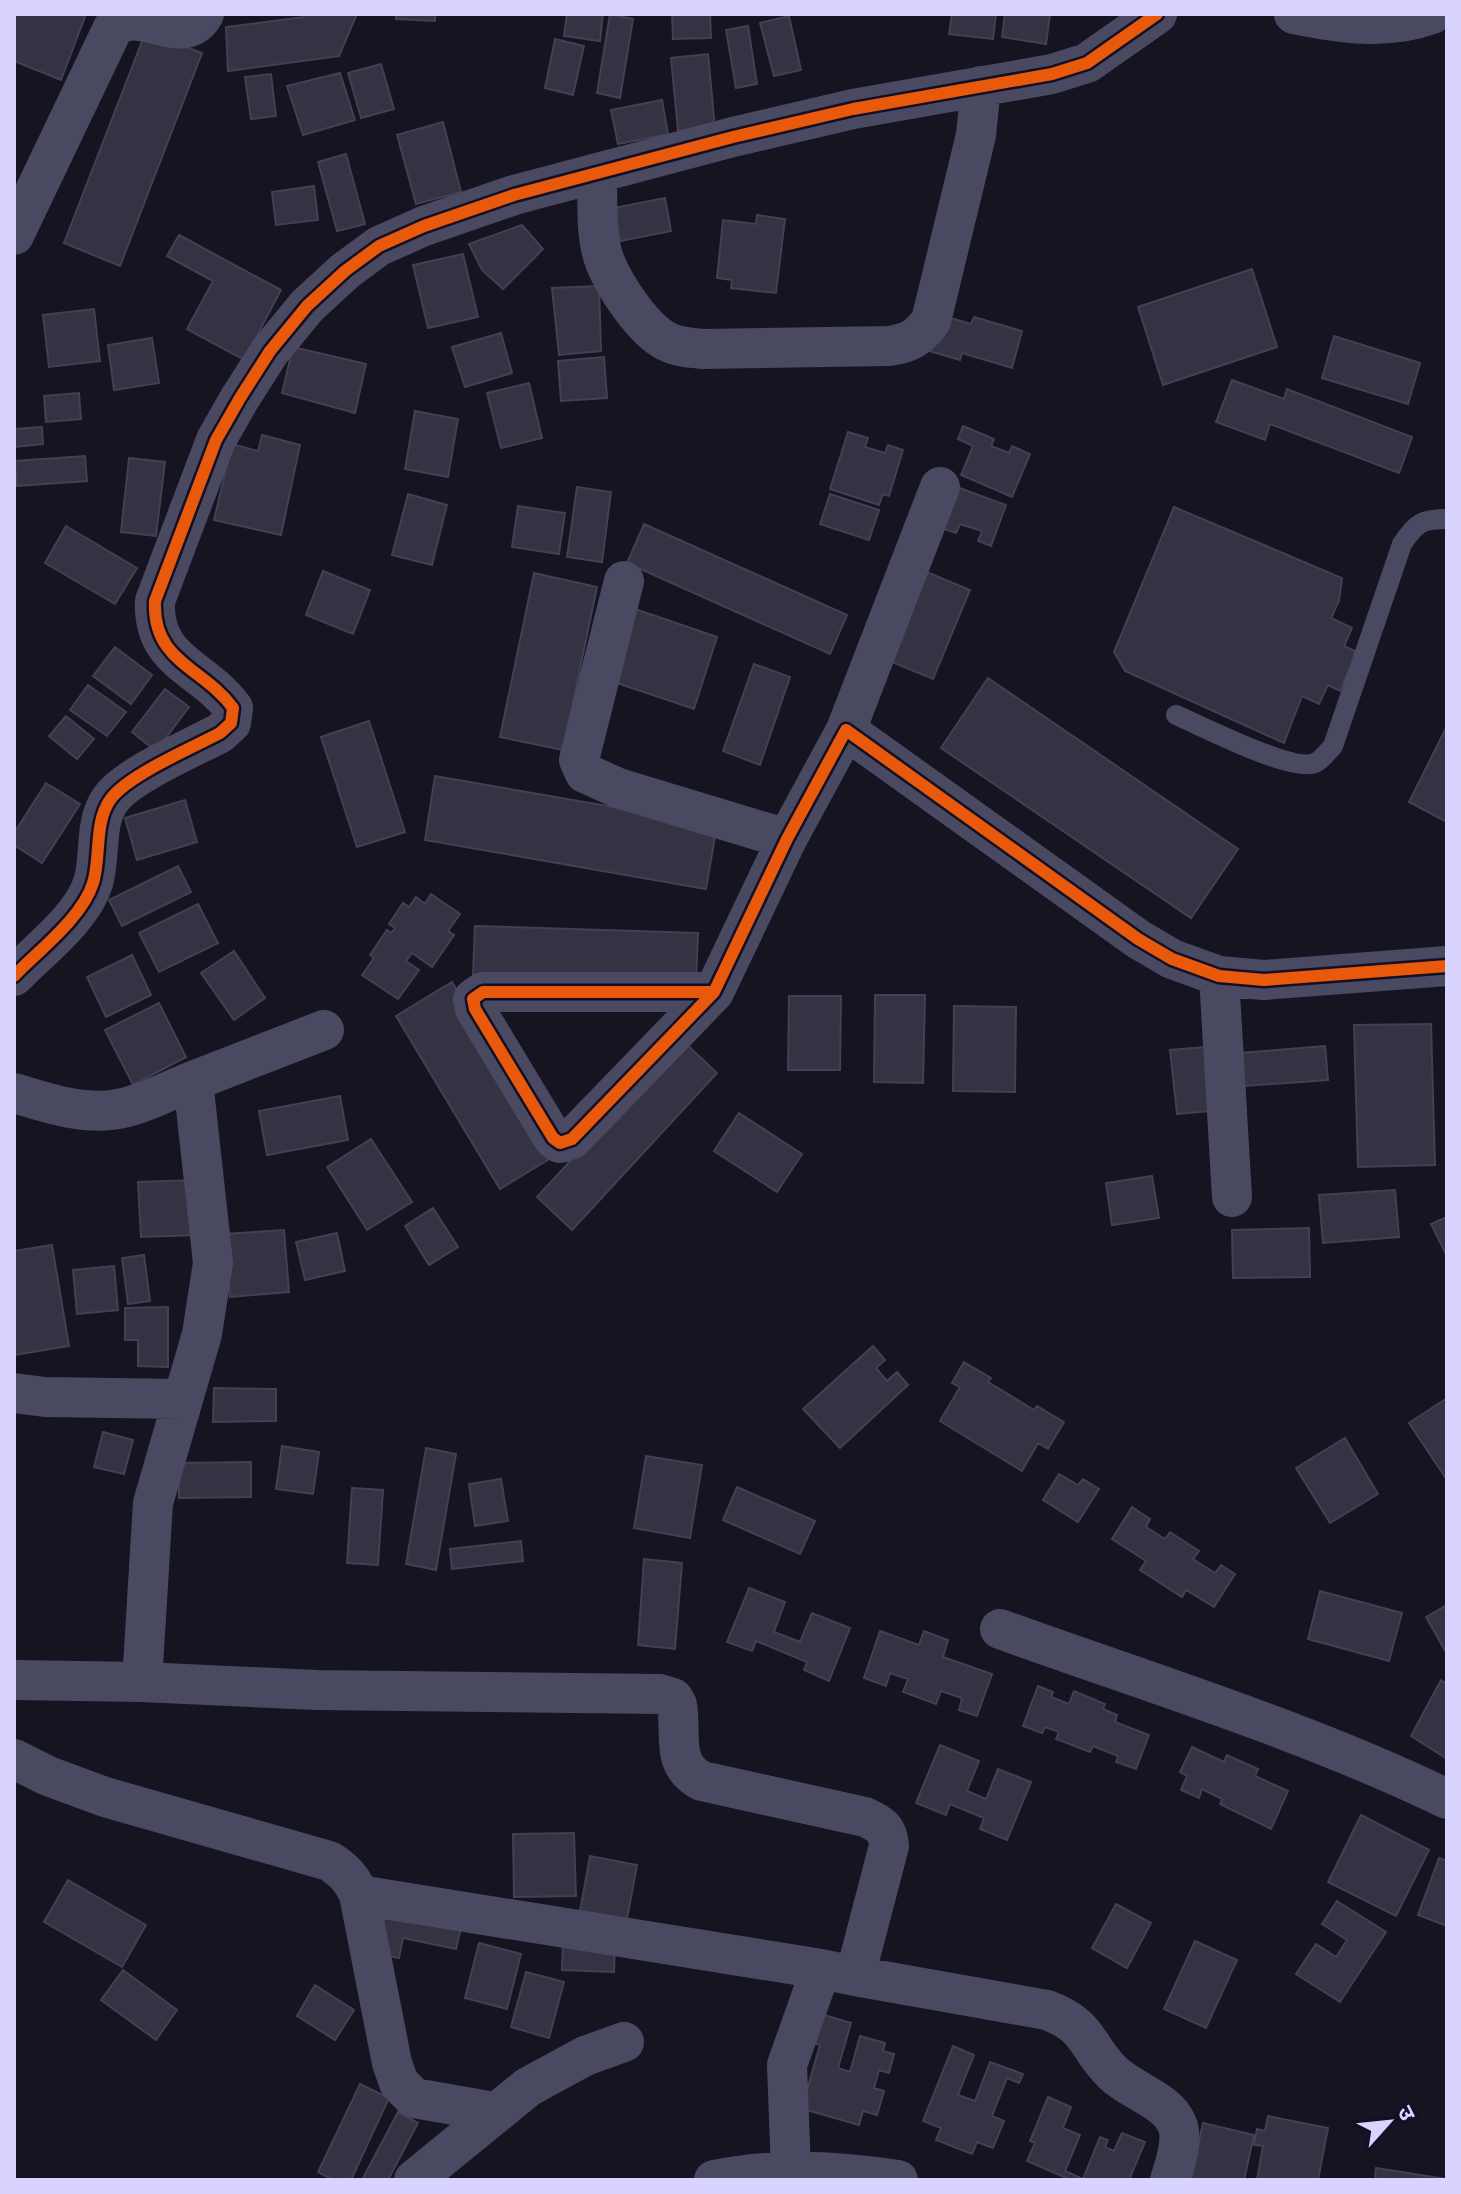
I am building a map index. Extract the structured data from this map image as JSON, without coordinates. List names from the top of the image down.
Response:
{
  "north": "top right"
}
